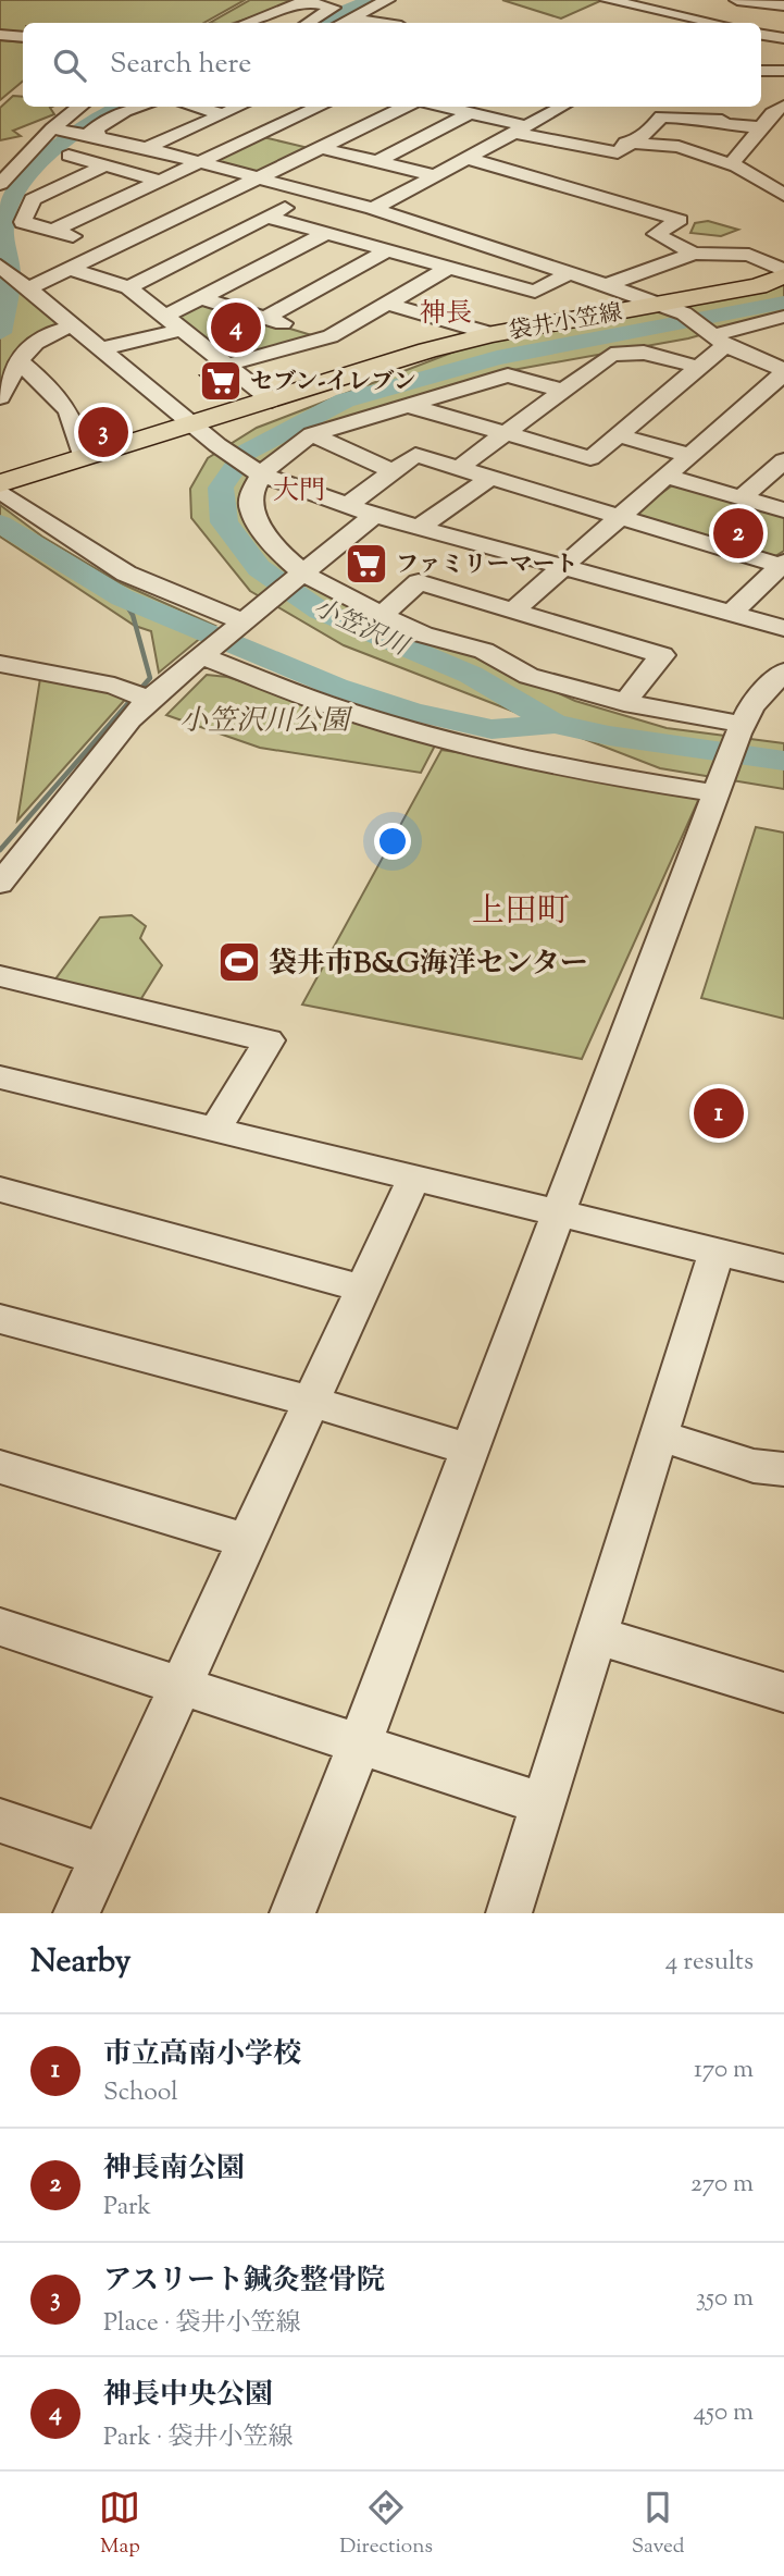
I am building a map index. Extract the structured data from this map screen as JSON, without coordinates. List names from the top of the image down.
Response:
{
  "streets": {
    "main road": ["袋井小笠線"]
  },
  "districts": ["神長", "大門", "上田町"],
  "water": ["小笠沢川"],
  "parks": ["小笠沢川公園"],
  "places": {
    "supermarket": ["セブン-イレブン", "ファミリーマート"],
    "sports": ["袋井市B&G海洋センター"]
  },
  "page": {
    "search": "Search here",
    "pins": [
      "4",
      "3",
      "2",
      "1"
    ],
    "heading": ["Nearby", "4 results"],
    "list": [
      {
        "mark": "1",
        "name": "市立高南小学校",
        "note": "School",
        "value": "170 m"
      },
      {
        "mark": "2",
        "name": "神長南公園",
        "note": "Park",
        "value": "270 m"
      },
      {
        "mark": "3",
        "name": "アスリート鍼灸整骨院",
        "note": "Place · 袋井小笠線",
        "value": "350 m"
      },
      {
        "mark": "4",
        "name": "神長中央公園",
        "note": "Park · 袋井小笠線",
        "value": "450 m"
      }
    ],
    "nav": ["Map", "Directions", "Saved"]
  }
}
